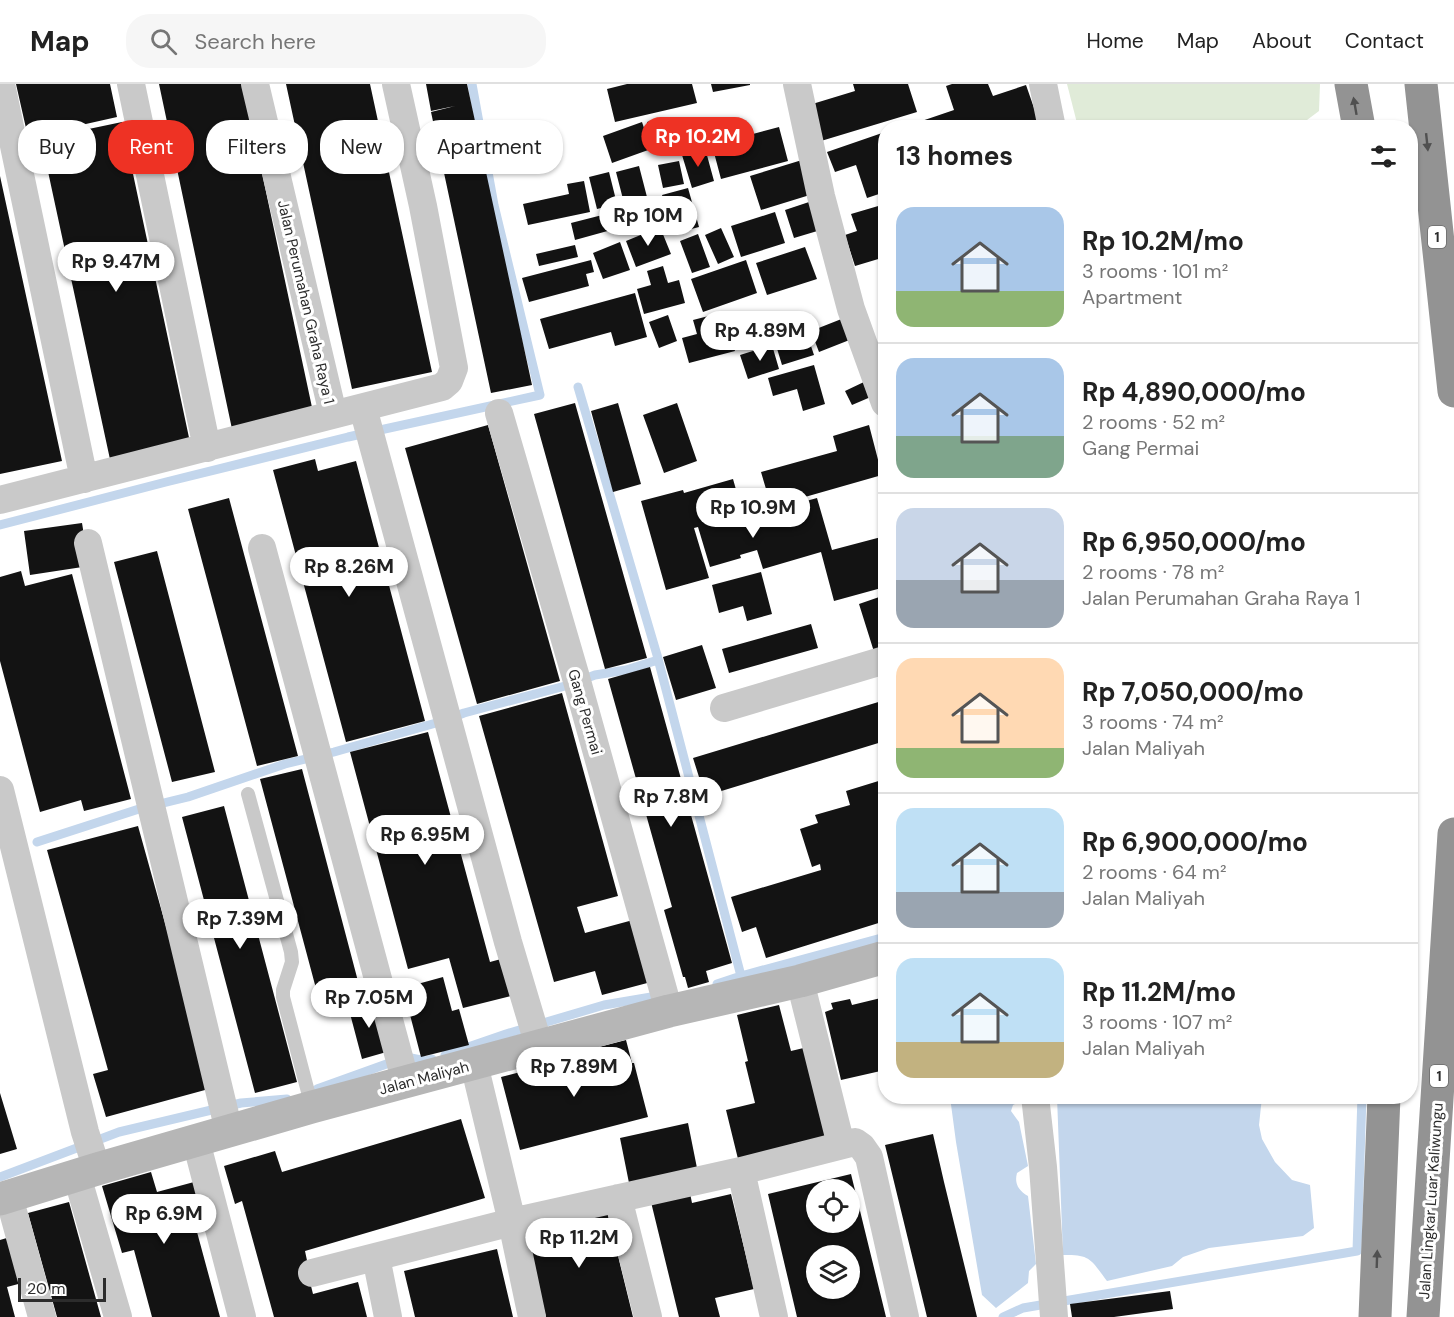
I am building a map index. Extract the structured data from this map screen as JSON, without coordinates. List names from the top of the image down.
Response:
{
  "streets": {
    "highway": ["1", "Jalan Lingkar Luar Kaliwungu"],
    "street": ["Jalan Perumahan Graha Raya 1", "Gang Permai", "Jalan Maliyah"]
  },
  "crossings": [
    ["Gang Permai", "Jalan Maliyah"]
  ],
  "scale_bar": "20 m",
  "page": {
    "header": "Map",
    "search": "Search here",
    "nav": [
      "Home",
      "Map",
      "About",
      "Contact"
    ],
    "price": [
      "Rp 10.2M",
      "Rp 10M",
      "Rp 9.47M",
      "Rp 4.89M",
      "Rp 10.9M",
      "Rp 8.26M",
      "Rp 7.8M",
      "Rp 6.95M",
      "Rp 7.39M",
      "Rp 7.05M",
      "Rp 7.89M",
      "Rp 6.9M",
      "Rp 11.2M"
    ],
    "chip": [
      "Buy",
      "Rent",
      "Filters",
      "New",
      "Apartment"
    ],
    "heading": "13 homes",
    "list": [
      {
        "name": "Rp 10.2M/mo",
        "note": "3 rooms · 101 m² · Apartment"
      },
      {
        "name": "Rp 4,890,000/mo",
        "note": "2 rooms · 52 m² · Gang Permai"
      },
      {
        "name": "Rp 6,950,000/mo",
        "note": "2 rooms · 78 m² · Jalan Perumahan Graha Raya 1"
      },
      {
        "name": "Rp 7,050,000/mo",
        "note": "3 rooms · 74 m² · Jalan Maliyah"
      },
      {
        "name": "Rp 6,900,000/mo",
        "note": "2 rooms · 64 m² · Jalan Maliyah"
      },
      {
        "name": "Rp 11.2M/mo",
        "note": "3 rooms · 107 m² · Jalan Maliyah"
      }
    ],
    "scale": "20 m"
  }
}
